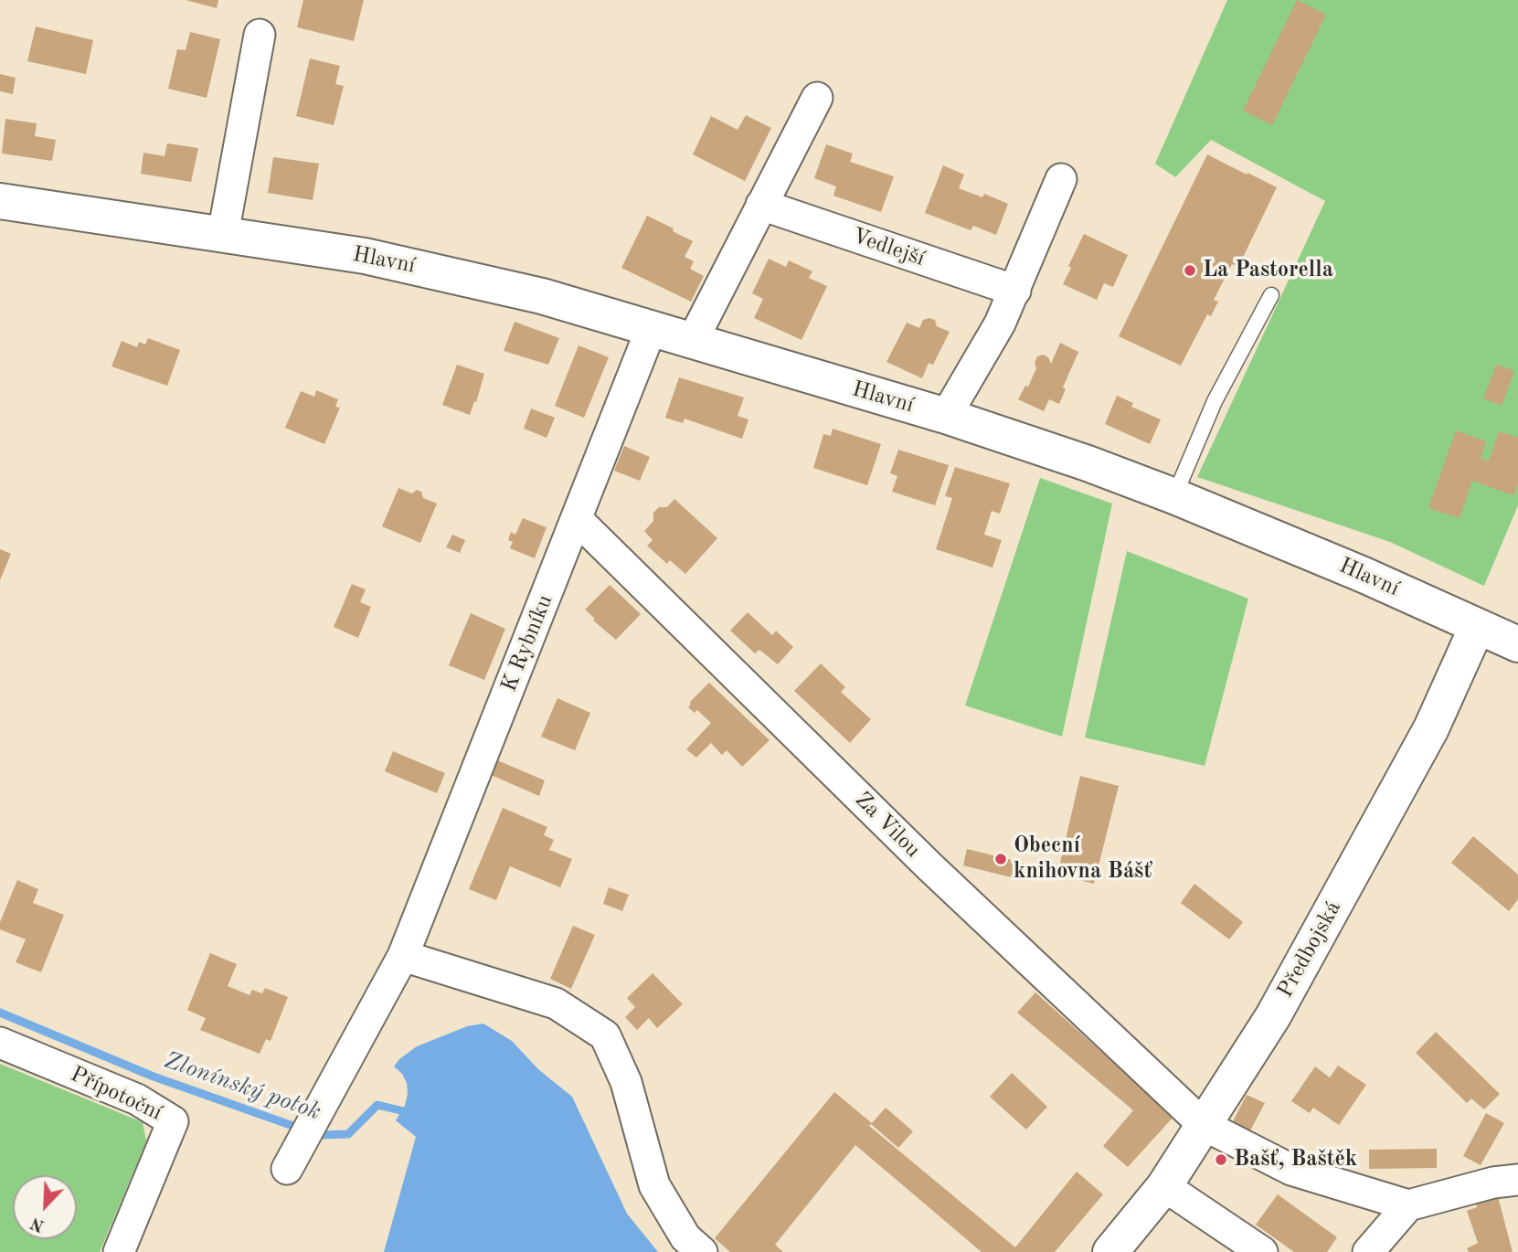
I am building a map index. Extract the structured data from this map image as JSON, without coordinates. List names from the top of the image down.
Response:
{
  "streets": {
    "street": [
      "Vedlejší",
      "Hlavní",
      "K Rybníku",
      "Za Vilou",
      "Předbojská",
      "Přípotoční"
    ]
  },
  "crossings": [
    ["Hlavní", "K Rybníku"],
    ["Hlavní", "Předbojská"],
    ["K Rybníku", "Za Vilou"],
    ["Za Vilou", "Předbojská"]
  ],
  "water": ["Zlonínský potok"],
  "places": ["La Pastorella", "Obecní knihovna Bášť", "Bašť, Baštěk"],
  "north": "bottom left"
}
